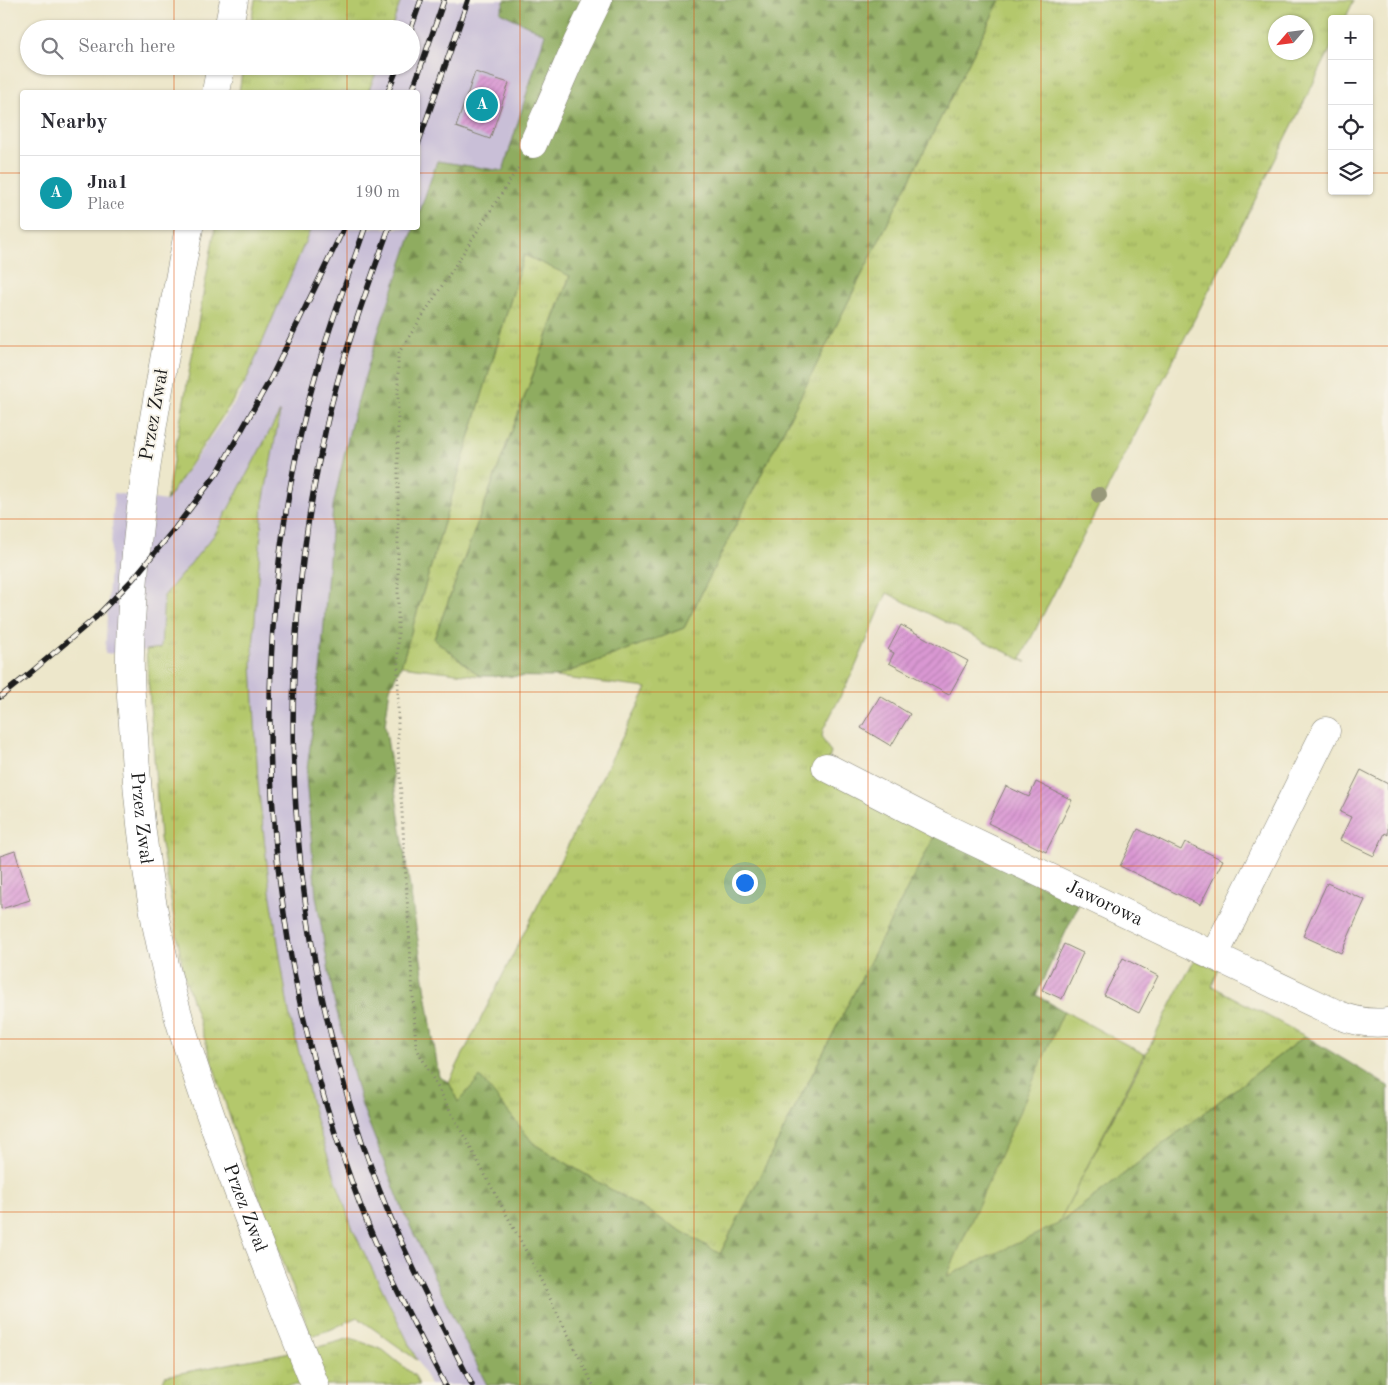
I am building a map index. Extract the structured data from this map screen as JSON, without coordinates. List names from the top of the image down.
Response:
{
  "streets": {
    "street": ["Przez Zwał", "Jaworowa"]
  },
  "north": "bottom left",
  "page": {
    "map_buttons": ["+", "−"],
    "search": "Search here",
    "pins": "A",
    "heading": "Nearby",
    "list": [
      {
        "mark": "A",
        "name": "Jna1",
        "note": "Place",
        "value": "190 m"
      }
    ]
  }
}
